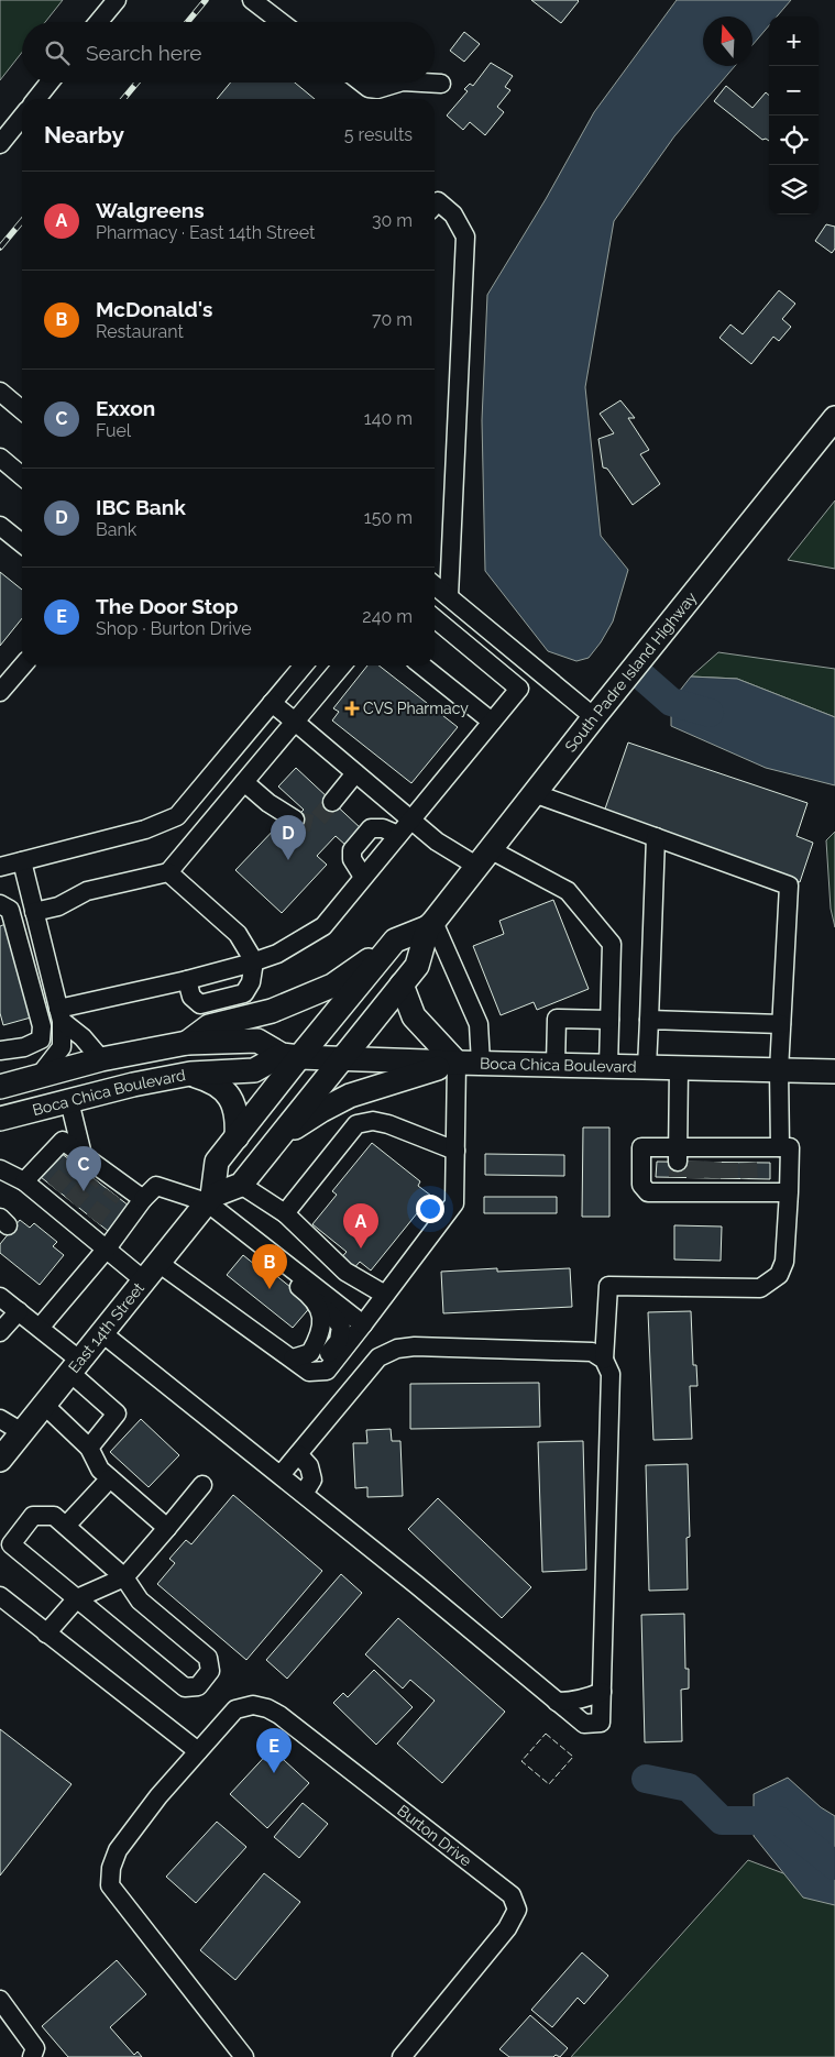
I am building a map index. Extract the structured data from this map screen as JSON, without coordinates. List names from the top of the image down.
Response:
{
  "streets": {
    "main road": ["South Padre Island Highway", "Boca Chica Boulevard", "East 14th Street"],
    "street": ["Burton Drive"]
  },
  "crossings": [
    ["South Padre Island Highway", "Boca Chica Boulevard"]
  ],
  "places": {
    "health": ["CVS Pharmacy"]
  },
  "north": "top",
  "page": {
    "map_buttons": ["+", "−"],
    "search": "Search here",
    "heading": ["Nearby", "5 results"],
    "list": [
      {
        "mark": "A",
        "name": "Walgreens",
        "note": "Pharmacy · East 14th Street",
        "value": "30 m"
      },
      {
        "mark": "B",
        "name": "McDonald's",
        "note": "Restaurant",
        "value": "70 m"
      },
      {
        "mark": "C",
        "name": "Exxon",
        "note": "Fuel",
        "value": "140 m"
      },
      {
        "mark": "D",
        "name": "IBC Bank",
        "note": "Bank",
        "value": "150 m"
      },
      {
        "mark": "E",
        "name": "The Door Stop",
        "note": "Shop · Burton Drive",
        "value": "240 m"
      }
    ],
    "pins": [
      "D",
      "C",
      "A",
      "B",
      "E"
    ]
  }
}
